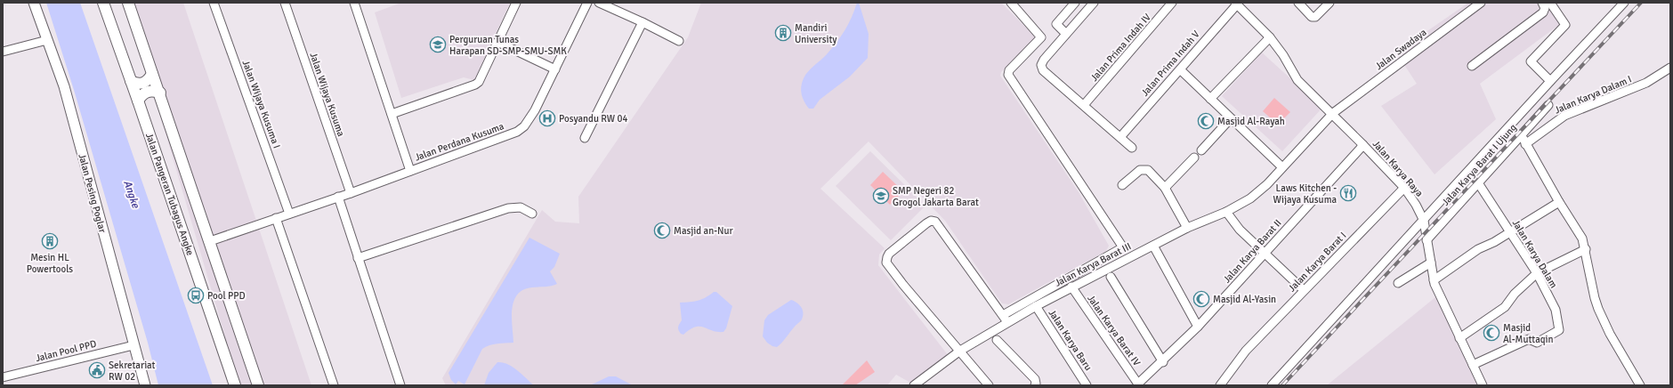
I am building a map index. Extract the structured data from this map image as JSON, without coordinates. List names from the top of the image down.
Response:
{
  "streets": {
    "main road": ["Jalan Pangeran Tubagus Angke"],
    "street": [
      "Jalan Prima Indah IV",
      "Jalan Swadaya",
      "Jalan Prima Indah V",
      "Jalan Wijaya Kusuma",
      "Jalan Karya Dalam I",
      "Jalan Wijaya Kusuma I",
      "Jalan Perdana Kusuma",
      "Jalan Karya Barat I Ujung",
      "Jalan Karya Raya",
      "Jalan Pesing Poglar",
      "Jalan Karya Barat II",
      "Jalan Karya Dalam",
      "Jalan Karya Barat I",
      "Jalan Karya Barat III",
      "Jalan Karya Barat IV",
      "Jalan Karya Baru",
      "Jalan Pool PPD"
    ]
  },
  "crossings": [
    ["Jalan Swadaya", "Jalan Karya Raya"],
    ["Jalan Swadaya", "Jalan Karya Barat III"],
    ["Jalan Prima Indah V", "Jalan Karya Raya"],
    ["Jalan Wijaya Kusuma", "Jalan Perdana Kusuma"],
    ["Jalan Wijaya Kusuma I", "Jalan Perdana Kusuma"],
    ["Jalan Karya Barat I Ujung", "Jalan Karya Raya"],
    ["Jalan Karya Barat I Ujung", "Jalan Karya Dalam"],
    ["Jalan Karya Raya", "Jalan Karya Barat II"],
    ["Jalan Karya Raya", "Jalan Karya Dalam"],
    ["Jalan Karya Raya", "Jalan Karya Barat I"],
    ["Jalan Karya Raya", "Jalan Karya Barat III"],
    ["Jalan Pesing Poglar", "Jalan Pool PPD"],
    ["Jalan Karya Barat II", "Jalan Karya Barat IV"],
    ["Jalan Karya Barat III", "Jalan Karya Barat IV"],
    ["Jalan Karya Barat III", "Jalan Karya Baru"]
  ],
  "water": ["Angke"],
  "places": {
    "building": ["Mandiri University", "Mesin HL Powertools"],
    "school or university": ["Perguruan Tunas Harapan SD-SMP-SMU-SMK", "SMP Negeri 82 Grogol Jakarta Barat"],
    "hospital": ["Posyandu RW 04"],
    "mosque": [
      "Masjid Al-Rayah",
      "Masjid an-Nur",
      "Masjid Al-Yasin",
      "Masjid Al-Muttaqin"
    ],
    "restaurant": ["Laws Kitchen - Wijaya Kusuma"],
    "bus stop": ["Pool PPD"],
    "public building": ["Sekretariat RW 02"]
  }
}
